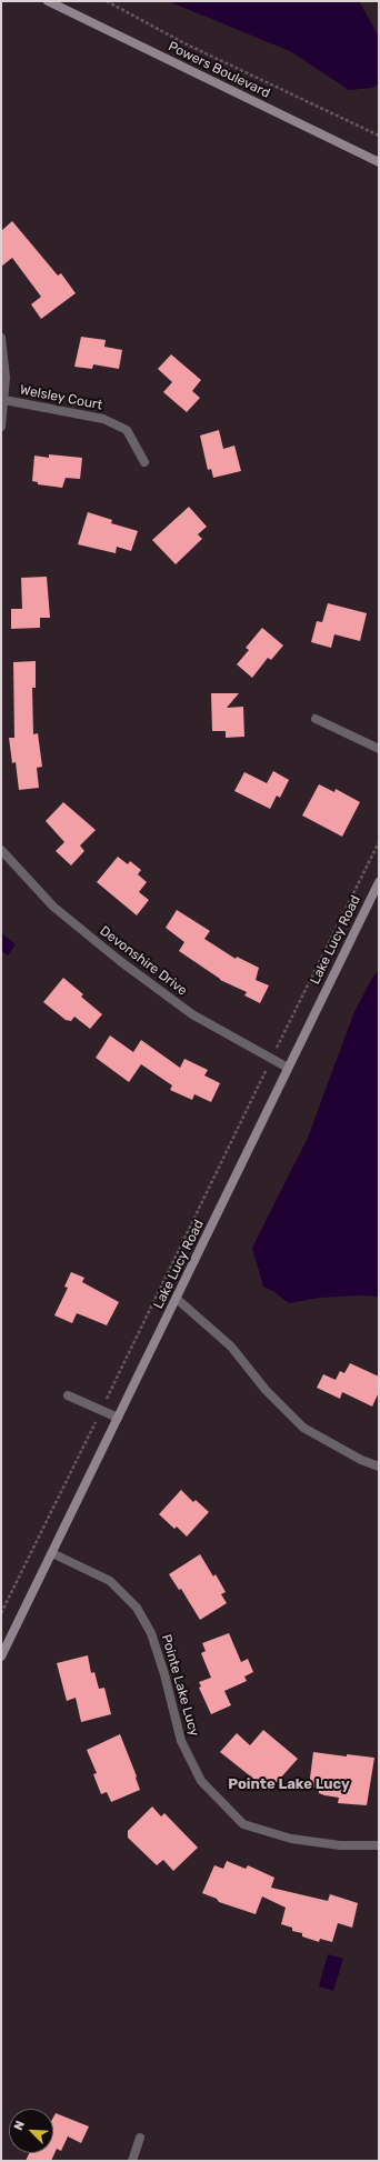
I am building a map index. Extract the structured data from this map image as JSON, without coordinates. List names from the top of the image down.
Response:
{
  "streets": {
    "street": [
      "Powers Boulevard",
      "Welsley Court",
      "Lake Lucy Road",
      "Devonshire Drive",
      "Pointe Lake Lucy"
    ]
  },
  "crossings": [
    ["Lake Lucy Road", "Devonshire Drive"],
    ["Lake Lucy Road", "Pointe Lake Lucy"]
  ],
  "districts": ["Pointe Lake Lucy"],
  "north": "top left"
}
